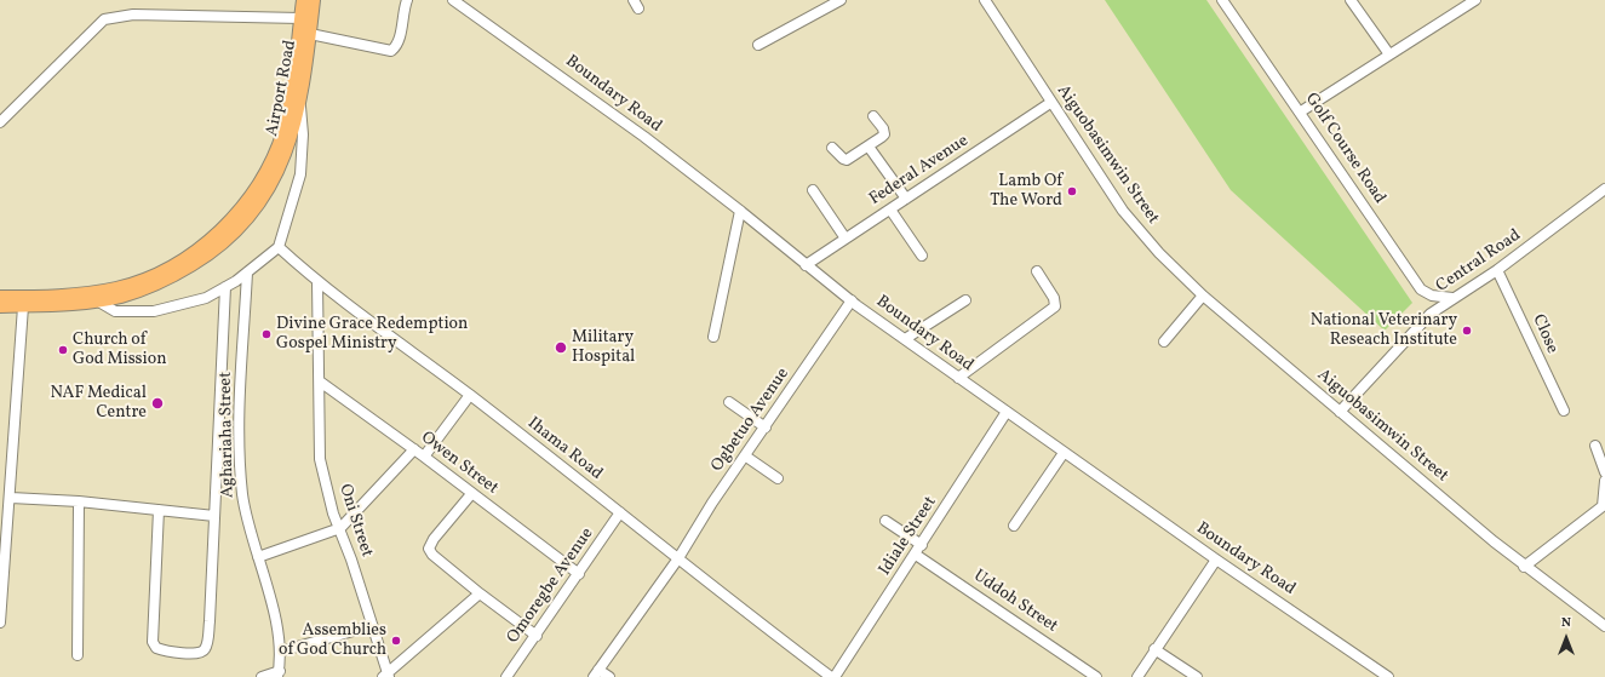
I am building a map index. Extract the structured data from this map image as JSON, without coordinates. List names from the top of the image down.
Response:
{
  "streets": {
    "main road": ["Airport Road"],
    "street": [
      "Boundary Road",
      "Golf Course Road",
      "Aiguobasimwin Street",
      "Federal Avenue",
      "Central Road",
      "Close",
      "Ogbetuo Avenue",
      "Aghariaha Street",
      "Ihama Road",
      "Owen Street",
      "Oni Street",
      "Idiale Street",
      "Omoregbe Avenue",
      "Uddoh Street"
    ]
  },
  "crossings": [
    ["Boundary Road", "Federal Avenue"],
    ["Boundary Road", "Ogbetuo Avenue"],
    ["Boundary Road", "Idiale Street"],
    ["Aiguobasimwin Street", "Federal Avenue"],
    ["Aiguobasimwin Street", "Central Road"],
    ["Central Road", "Close"],
    ["Ogbetuo Avenue", "Ihama Road"],
    ["Ihama Road", "Oni Street"],
    ["Ihama Road", "Omoregbe Avenue"],
    ["Owen Street", "Oni Street"],
    ["Owen Street", "Omoregbe Avenue"],
    ["Idiale Street", "Uddoh Street"]
  ],
  "places": [
    "Lamb Of The Word",
    "National Veterinary Reseach Institute",
    "Divine Grace Redemption Gospel Ministry",
    "Military Hospital",
    "Church of God Mission",
    "NAF Medical Centre",
    "Assemblies of God Church"
  ],
  "north": "top"
}
